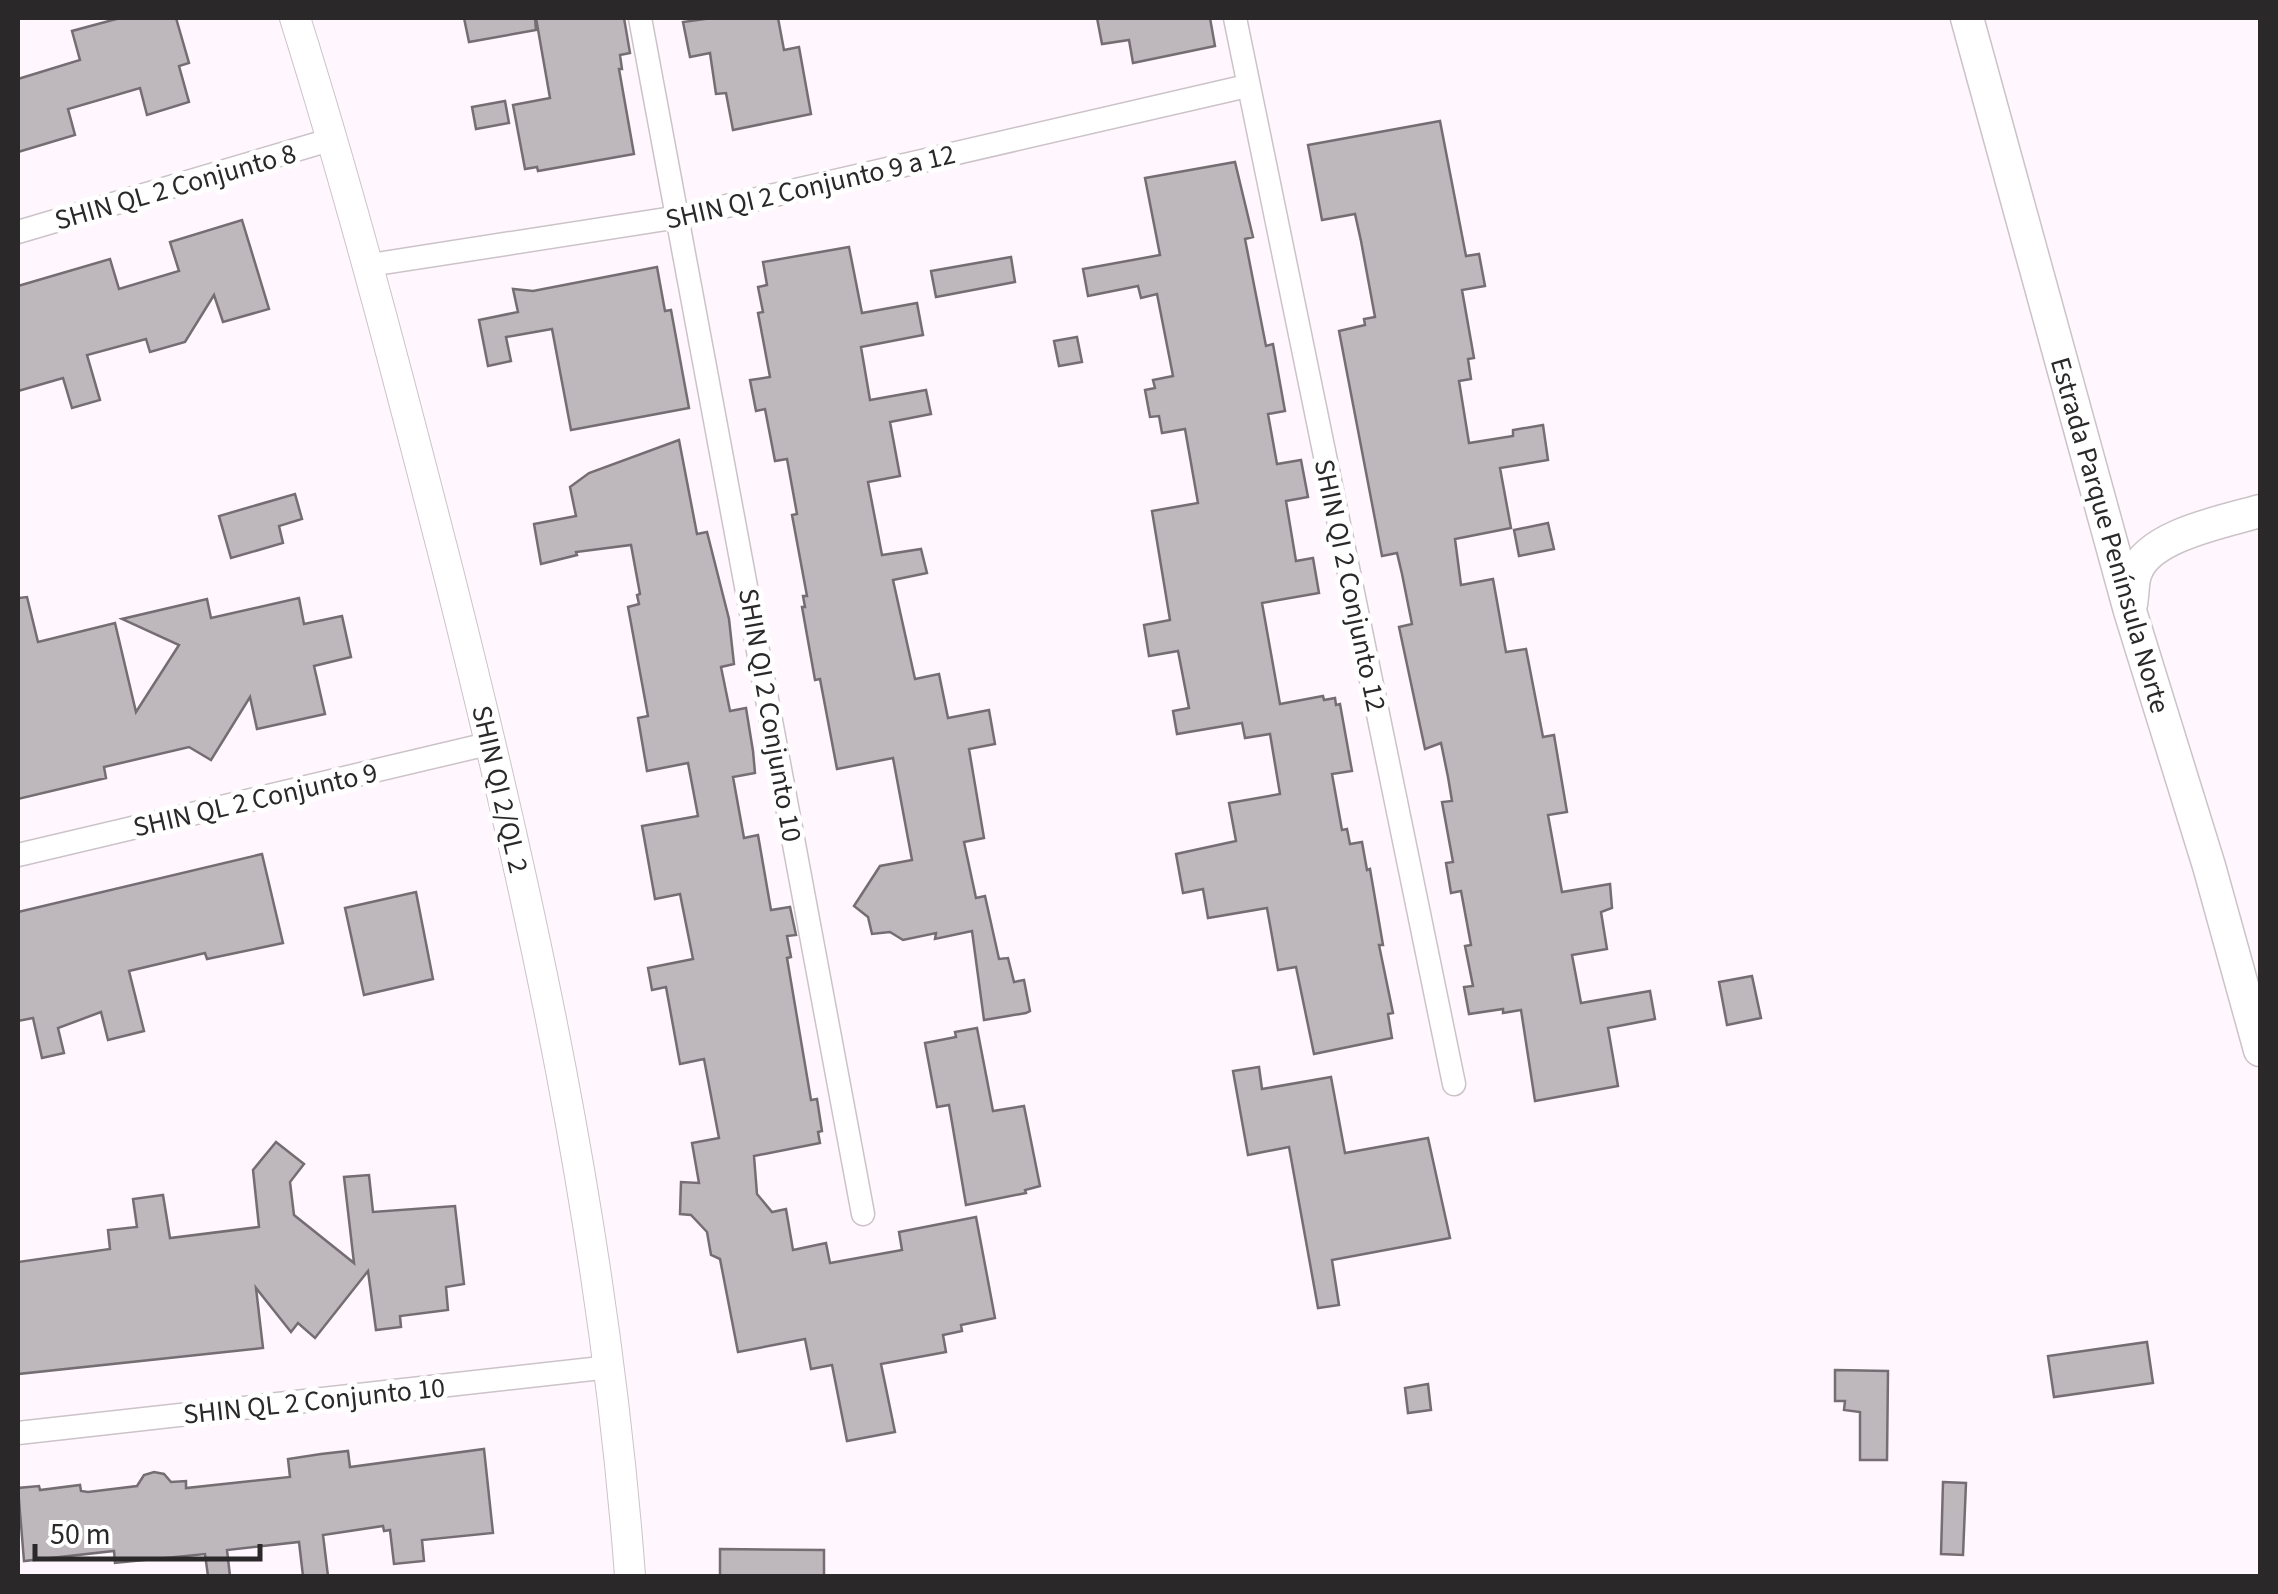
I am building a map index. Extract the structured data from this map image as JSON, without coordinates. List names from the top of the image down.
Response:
{
  "streets": {
    "main road": ["Estrada Parque Península Norte"],
    "street": [
      "SHIN QL 2 Conjunto 8",
      "SHIN QI 2 Conjunto 9 a 12",
      "SHIN QI 2 Conjunto 12",
      "SHIN QI 2 Conjunto 10",
      "SHIN QI 2/QL 2",
      "SHIN QL 2 Conjunto 9",
      "SHIN QL 2 Conjunto 10"
    ]
  },
  "crossings": [
    ["SHIN QL 2 Conjunto 8", "SHIN QI 2/QL 2"],
    ["SHIN QI 2 Conjunto 9 a 12", "SHIN QI 2 Conjunto 12"],
    ["SHIN QI 2 Conjunto 9 a 12", "SHIN QI 2 Conjunto 10"],
    ["SHIN QI 2 Conjunto 9 a 12", "SHIN QI 2/QL 2"],
    ["SHIN QI 2/QL 2", "SHIN QL 2 Conjunto 9"],
    ["SHIN QI 2/QL 2", "SHIN QL 2 Conjunto 10"]
  ],
  "scale_bar": "50 m"
}
